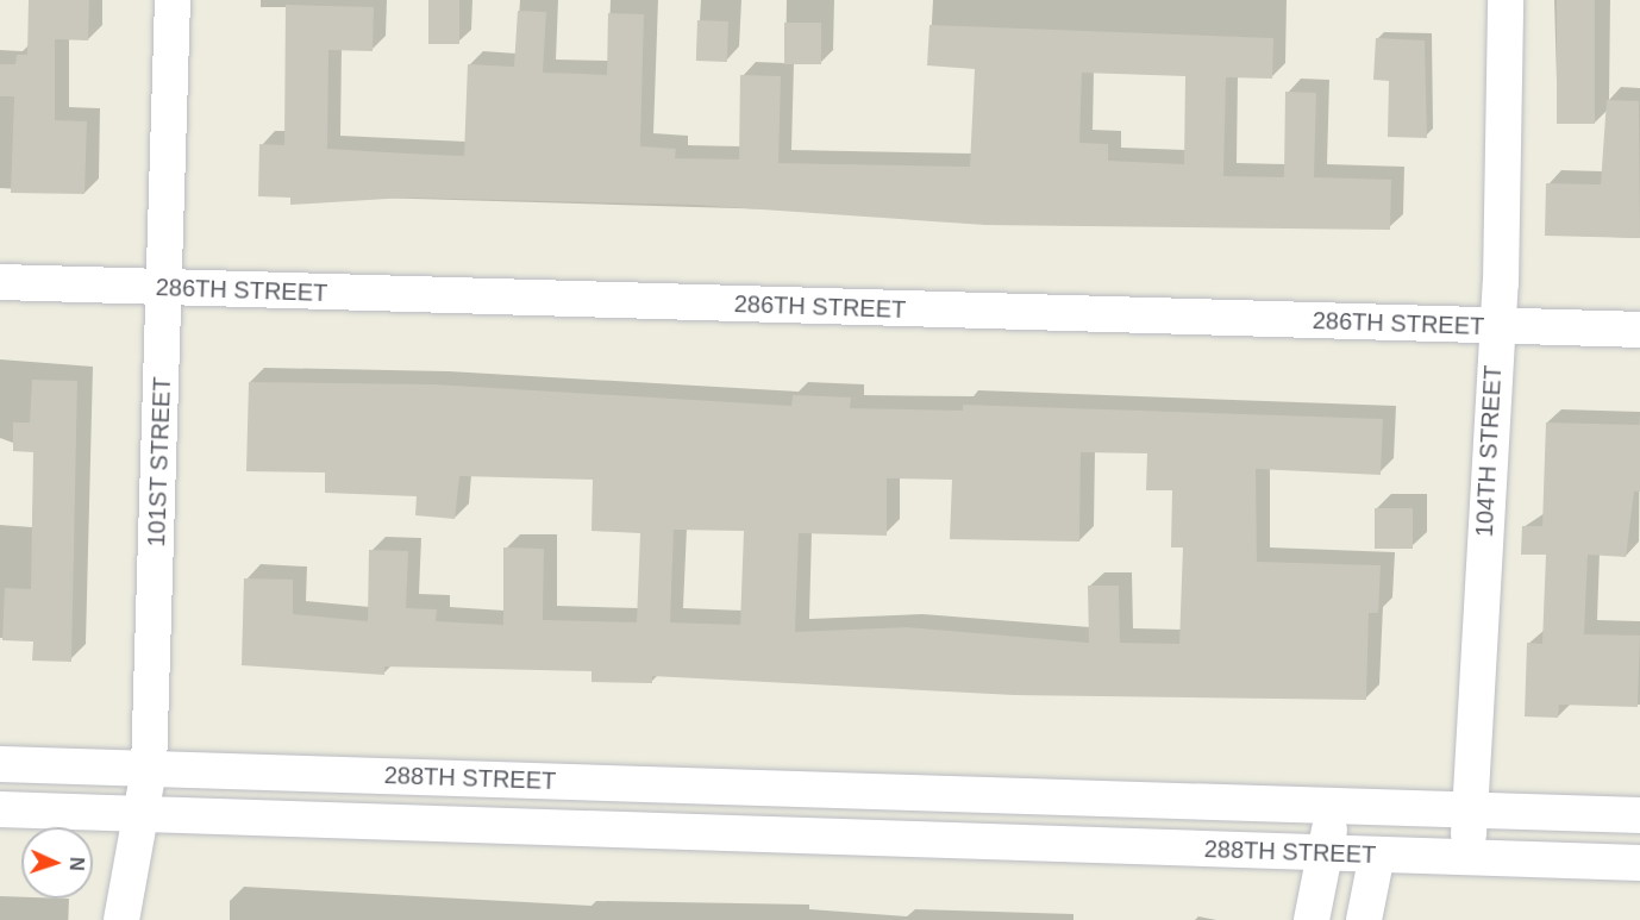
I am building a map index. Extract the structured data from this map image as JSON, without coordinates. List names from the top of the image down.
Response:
{
  "streets": {
    "street": [
      "286TH STREET",
      "104TH STREET",
      "101ST STREET",
      "288TH STREET"
    ]
  },
  "crossings": [
    ["286TH STREET", "104TH STREET"],
    ["286TH STREET", "101ST STREET"],
    ["104TH STREET", "288TH STREET"],
    ["101ST STREET", "288TH STREET"]
  ],
  "north": "right"
}
